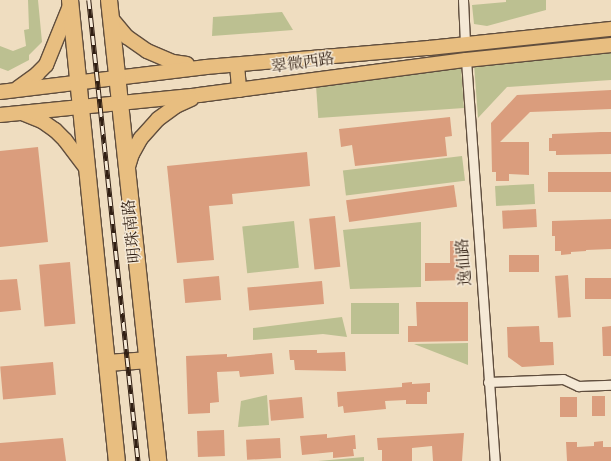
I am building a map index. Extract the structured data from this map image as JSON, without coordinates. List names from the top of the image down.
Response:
{
  "streets": {
    "highway": ["明珠南路"],
    "main road": ["翠微西路"],
    "street": ["逸仙路"]
  },
  "crossings": [
    ["翠微西路", "明珠南路"],
    ["翠微西路", "逸仙路"]
  ]
}
